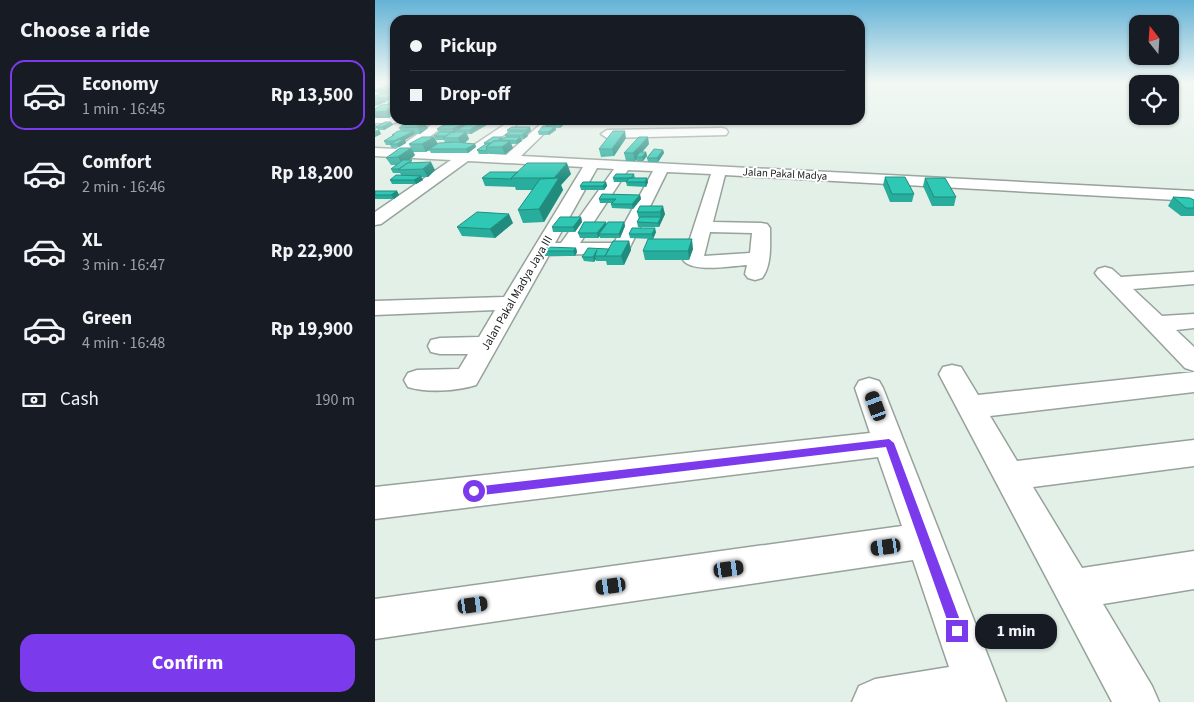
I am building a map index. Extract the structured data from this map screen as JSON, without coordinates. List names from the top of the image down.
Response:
{
  "streets": {
    "street": ["Jalan Pakal Madya", "Jalan Pakal Madya Jaya III"]
  },
  "crossings": [
    ["Jalan Pakal Madya", "Jalan Pakal Madya Jaya III"]
  ],
  "north": "top",
  "page": {
    "heading": "Choose a ride",
    "banner": ["Pickup", "Drop-off"],
    "list": [
      {
        "name": "Economy",
        "note": "1 min · 16:45",
        "value": "Rp 13,500"
      },
      {
        "name": "Comfort",
        "note": "2 min · 16:46",
        "value": "Rp 18,200"
      },
      {
        "name": "XL",
        "note": "3 min · 16:47",
        "value": "Rp 22,900"
      },
      {
        "name": "Green",
        "note": "4 min · 16:48",
        "value": "Rp 19,900"
      }
    ],
    "pay": ["Cash", "190 m"],
    "bubble": "1 min",
    "buttons": "Confirm"
  }
}
